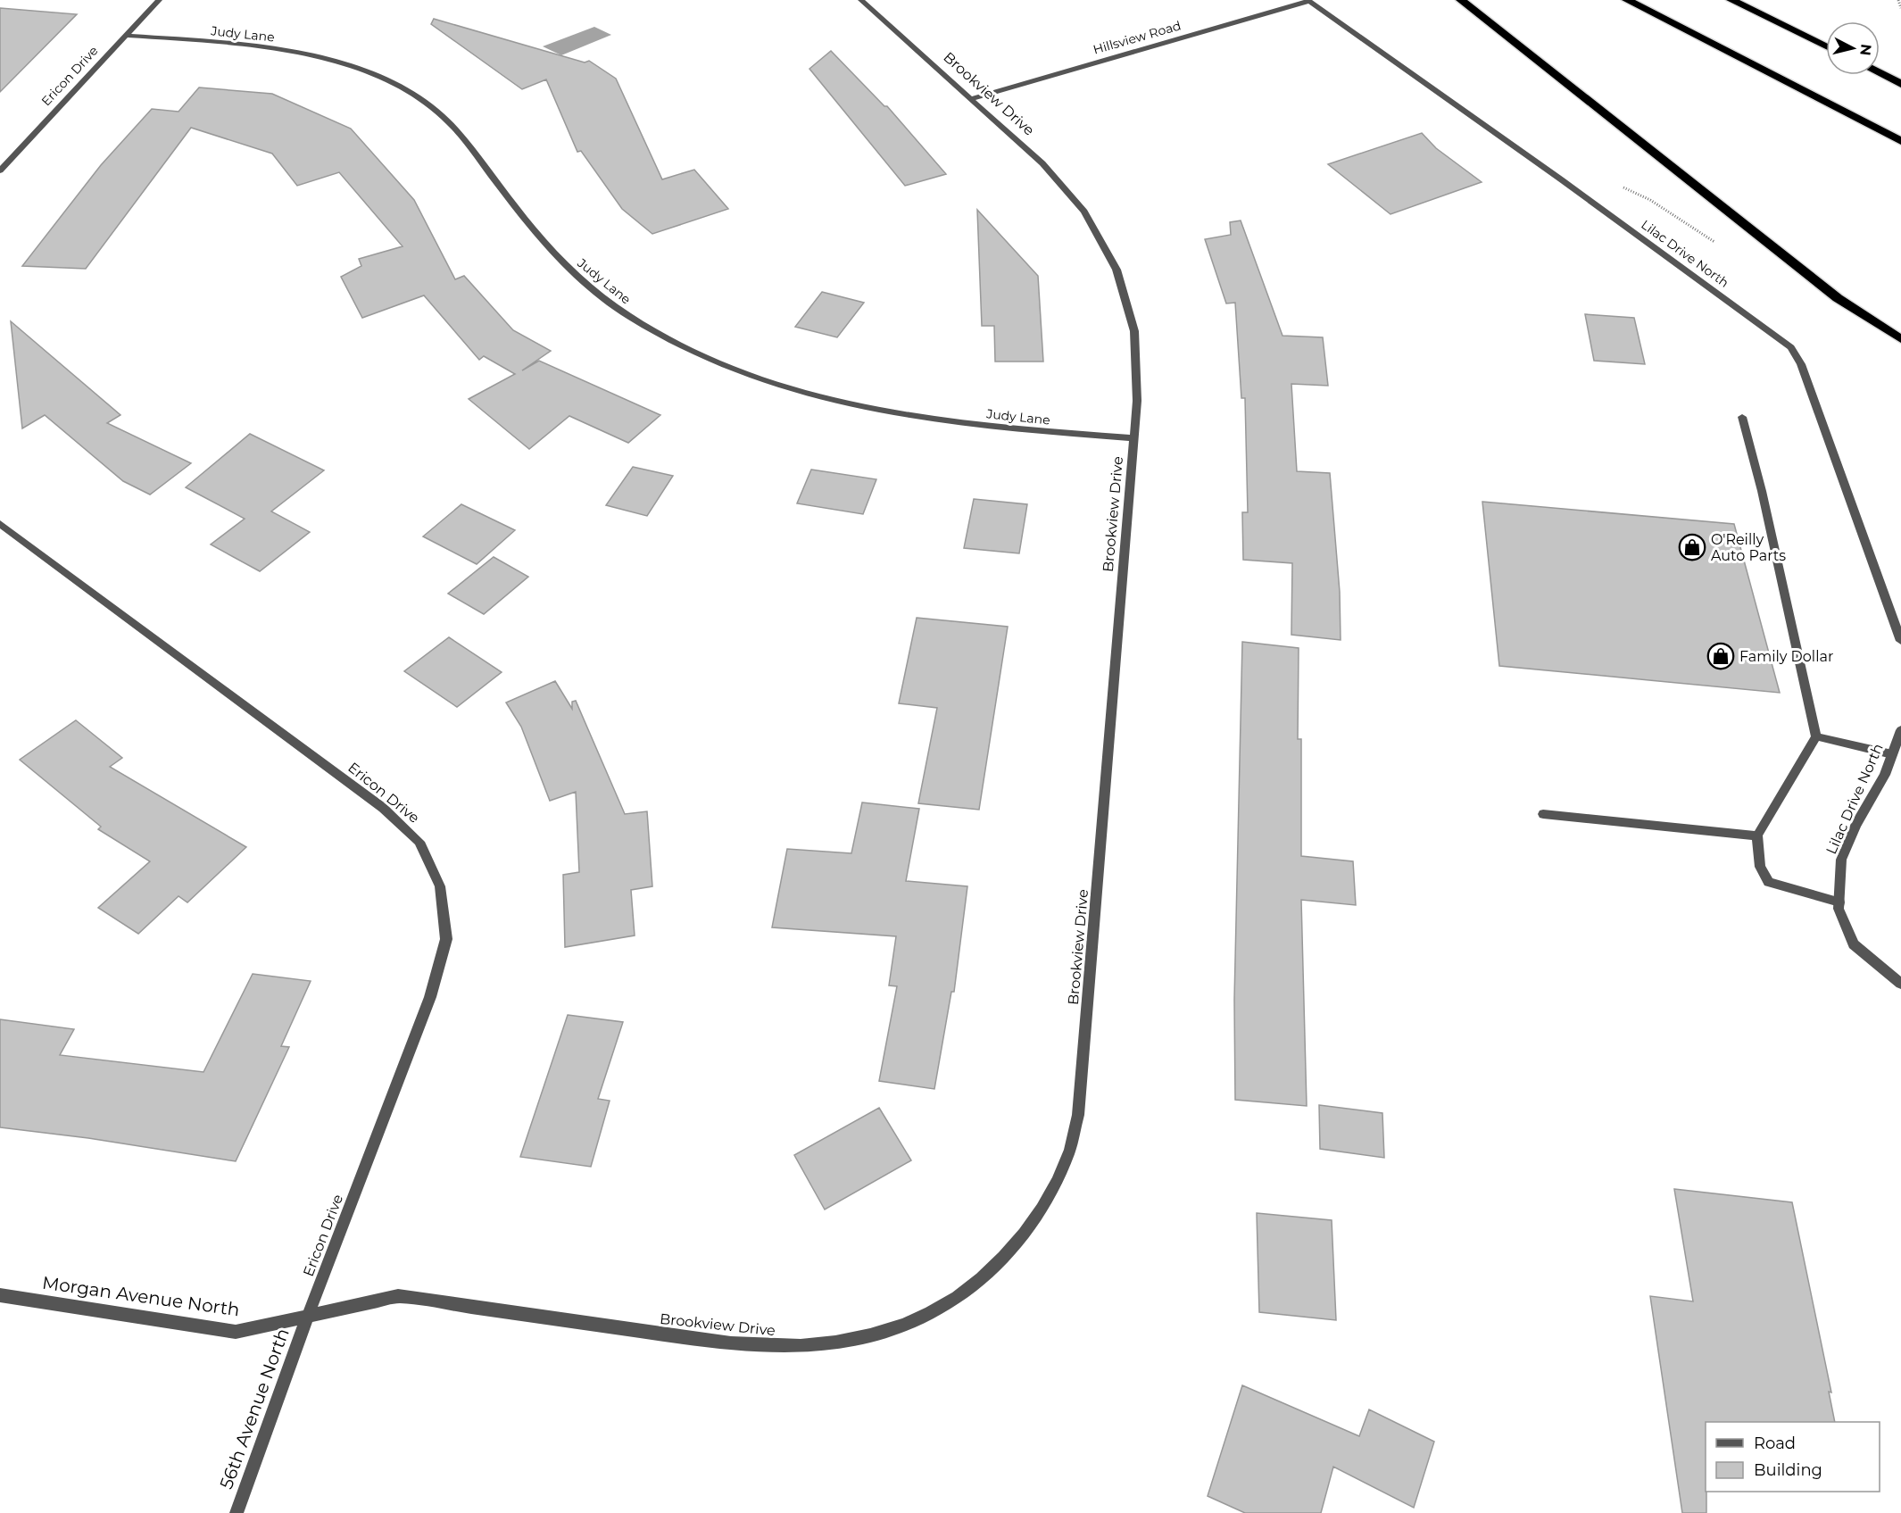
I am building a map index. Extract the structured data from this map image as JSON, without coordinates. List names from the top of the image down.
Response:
{
  "streets": {
    "street": [
      "Judy Lane",
      "Hillsview Road",
      "Ericon Drive",
      "Brookview Drive",
      "Lilac Drive North",
      "Morgan Avenue North",
      "56th Avenue North"
    ]
  },
  "crossings": [
    ["Judy Lane", "Ericon Drive"],
    ["Judy Lane", "Brookview Drive"],
    ["Hillsview Road", "Brookview Drive"],
    ["Hillsview Road", "Lilac Drive North"],
    ["Ericon Drive", "Brookview Drive"],
    ["Ericon Drive", "Morgan Avenue North"],
    ["Ericon Drive", "56th Avenue North"],
    ["Brookview Drive", "Morgan Avenue North"],
    ["Brookview Drive", "56th Avenue North"],
    ["Morgan Avenue North", "56th Avenue North"]
  ],
  "places": {
    "shop": ["O'Reilly Auto Parts", "Family Dollar"]
  },
  "legend": ["Road", "Building"],
  "north": "right"
}
